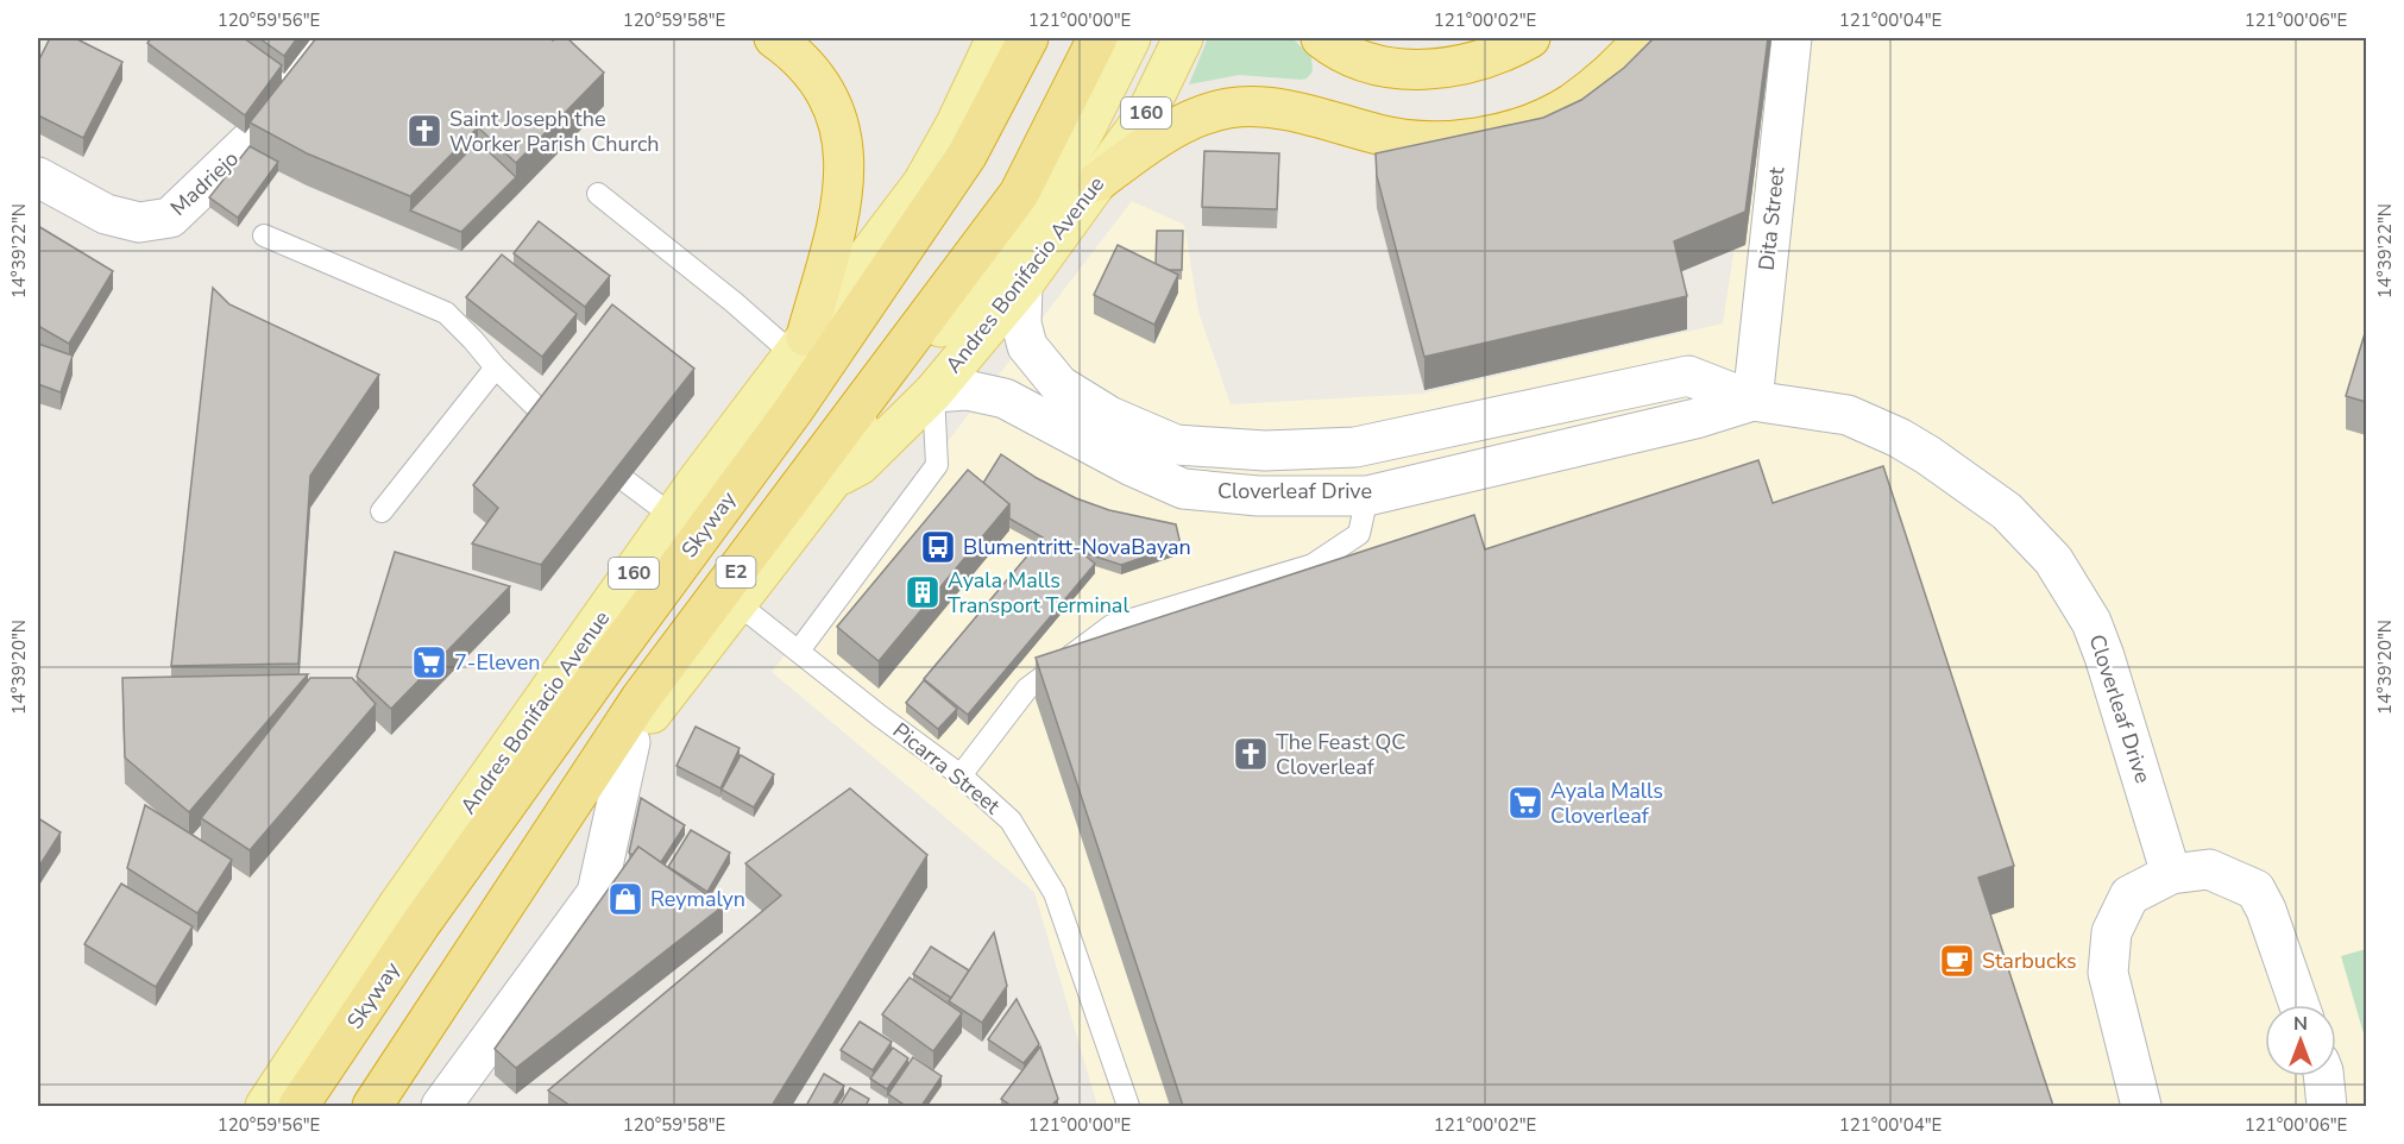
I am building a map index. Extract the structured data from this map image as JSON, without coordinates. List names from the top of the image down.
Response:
{
  "streets": {
    "highway": ["Skyway", "E2"],
    "main road": ["160", "Andres Bonifacio Avenue"],
    "street": ["Madriejo", "Dita Street", "Cloverleaf Drive"],
    "lane": ["Picarra Street"]
  },
  "crossings": [
    ["Dita Street", "Cloverleaf Drive"],
    ["Andres Bonifacio Avenue", "Cloverleaf Drive"],
    ["Andres Bonifacio Avenue", "E2"],
    ["Andres Bonifacio Avenue", "Picarra Street"]
  ],
  "places": {
    "church": ["Saint Joseph the Worker Parish Church", "The Feast QC Cloverleaf"],
    "bus stop": ["Blumentritt-NovaBayan"],
    "building": ["Ayala Malls Transport Terminal"],
    "supermarket": ["7-Eleven", "Ayala Malls Cloverleaf"],
    "shop": ["Reymalyn"],
    "cafe": ["Starbucks"]
  },
  "north": "top",
  "coordinates": [
    "120°59'56\"E",
    "120°59'58\"E",
    "121°00'00\"E",
    "121°00'02\"E",
    "121°00'04\"E",
    "121°00'06\"E",
    "14°39'22\"N",
    "14°39'20\"N"
  ]
}
